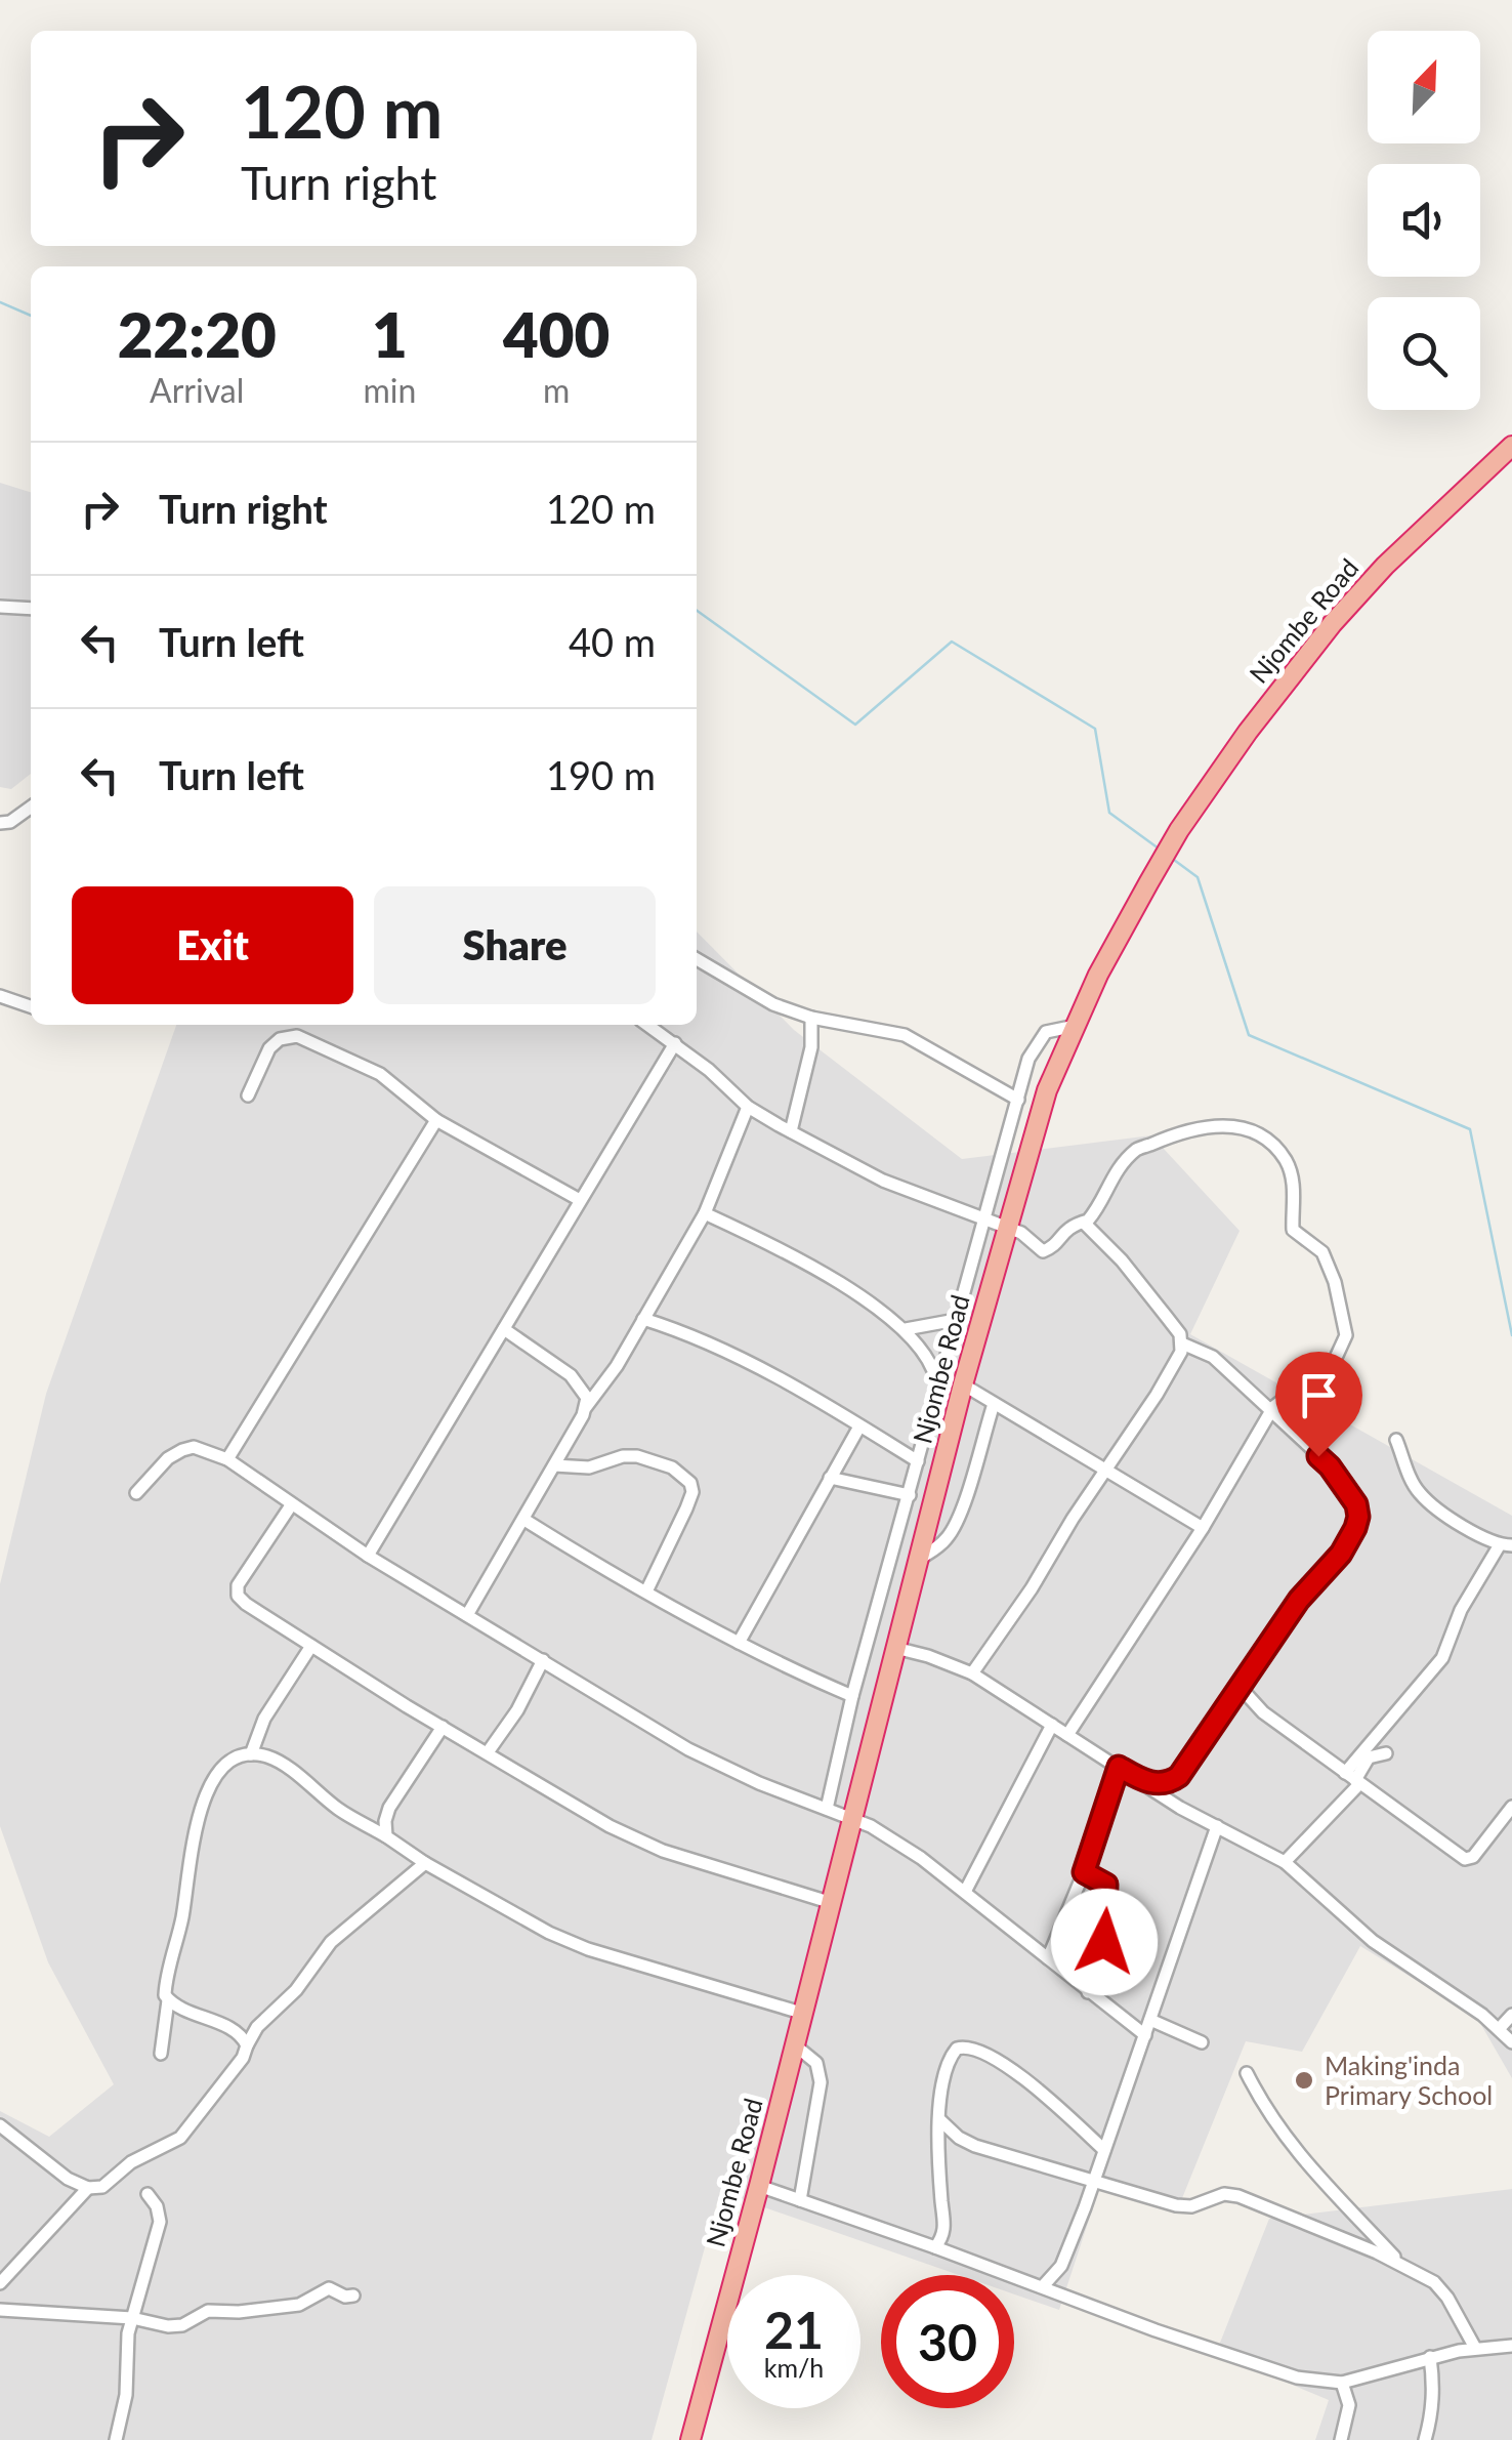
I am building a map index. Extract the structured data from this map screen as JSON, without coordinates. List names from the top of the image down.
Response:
{
  "streets": {
    "highway": ["Njombe Road"]
  },
  "places": ["Making'inda Primary School"],
  "north": "top right",
  "page": {
    "turn": ["120 m", "Turn right"],
    "eta": [
      "22:20",
      "Arrival",
      "1",
      "min",
      "400",
      "m"
    ],
    "list": [
      {
        "name": "Turn right",
        "value": "120 m"
      },
      {
        "name": "Turn left",
        "value": "40 m"
      },
      {
        "name": "Turn left",
        "value": "190 m"
      }
    ],
    "buttons": ["Exit", "Share"],
    "speed": "21 km/h",
    "limit": "30"
  }
}
